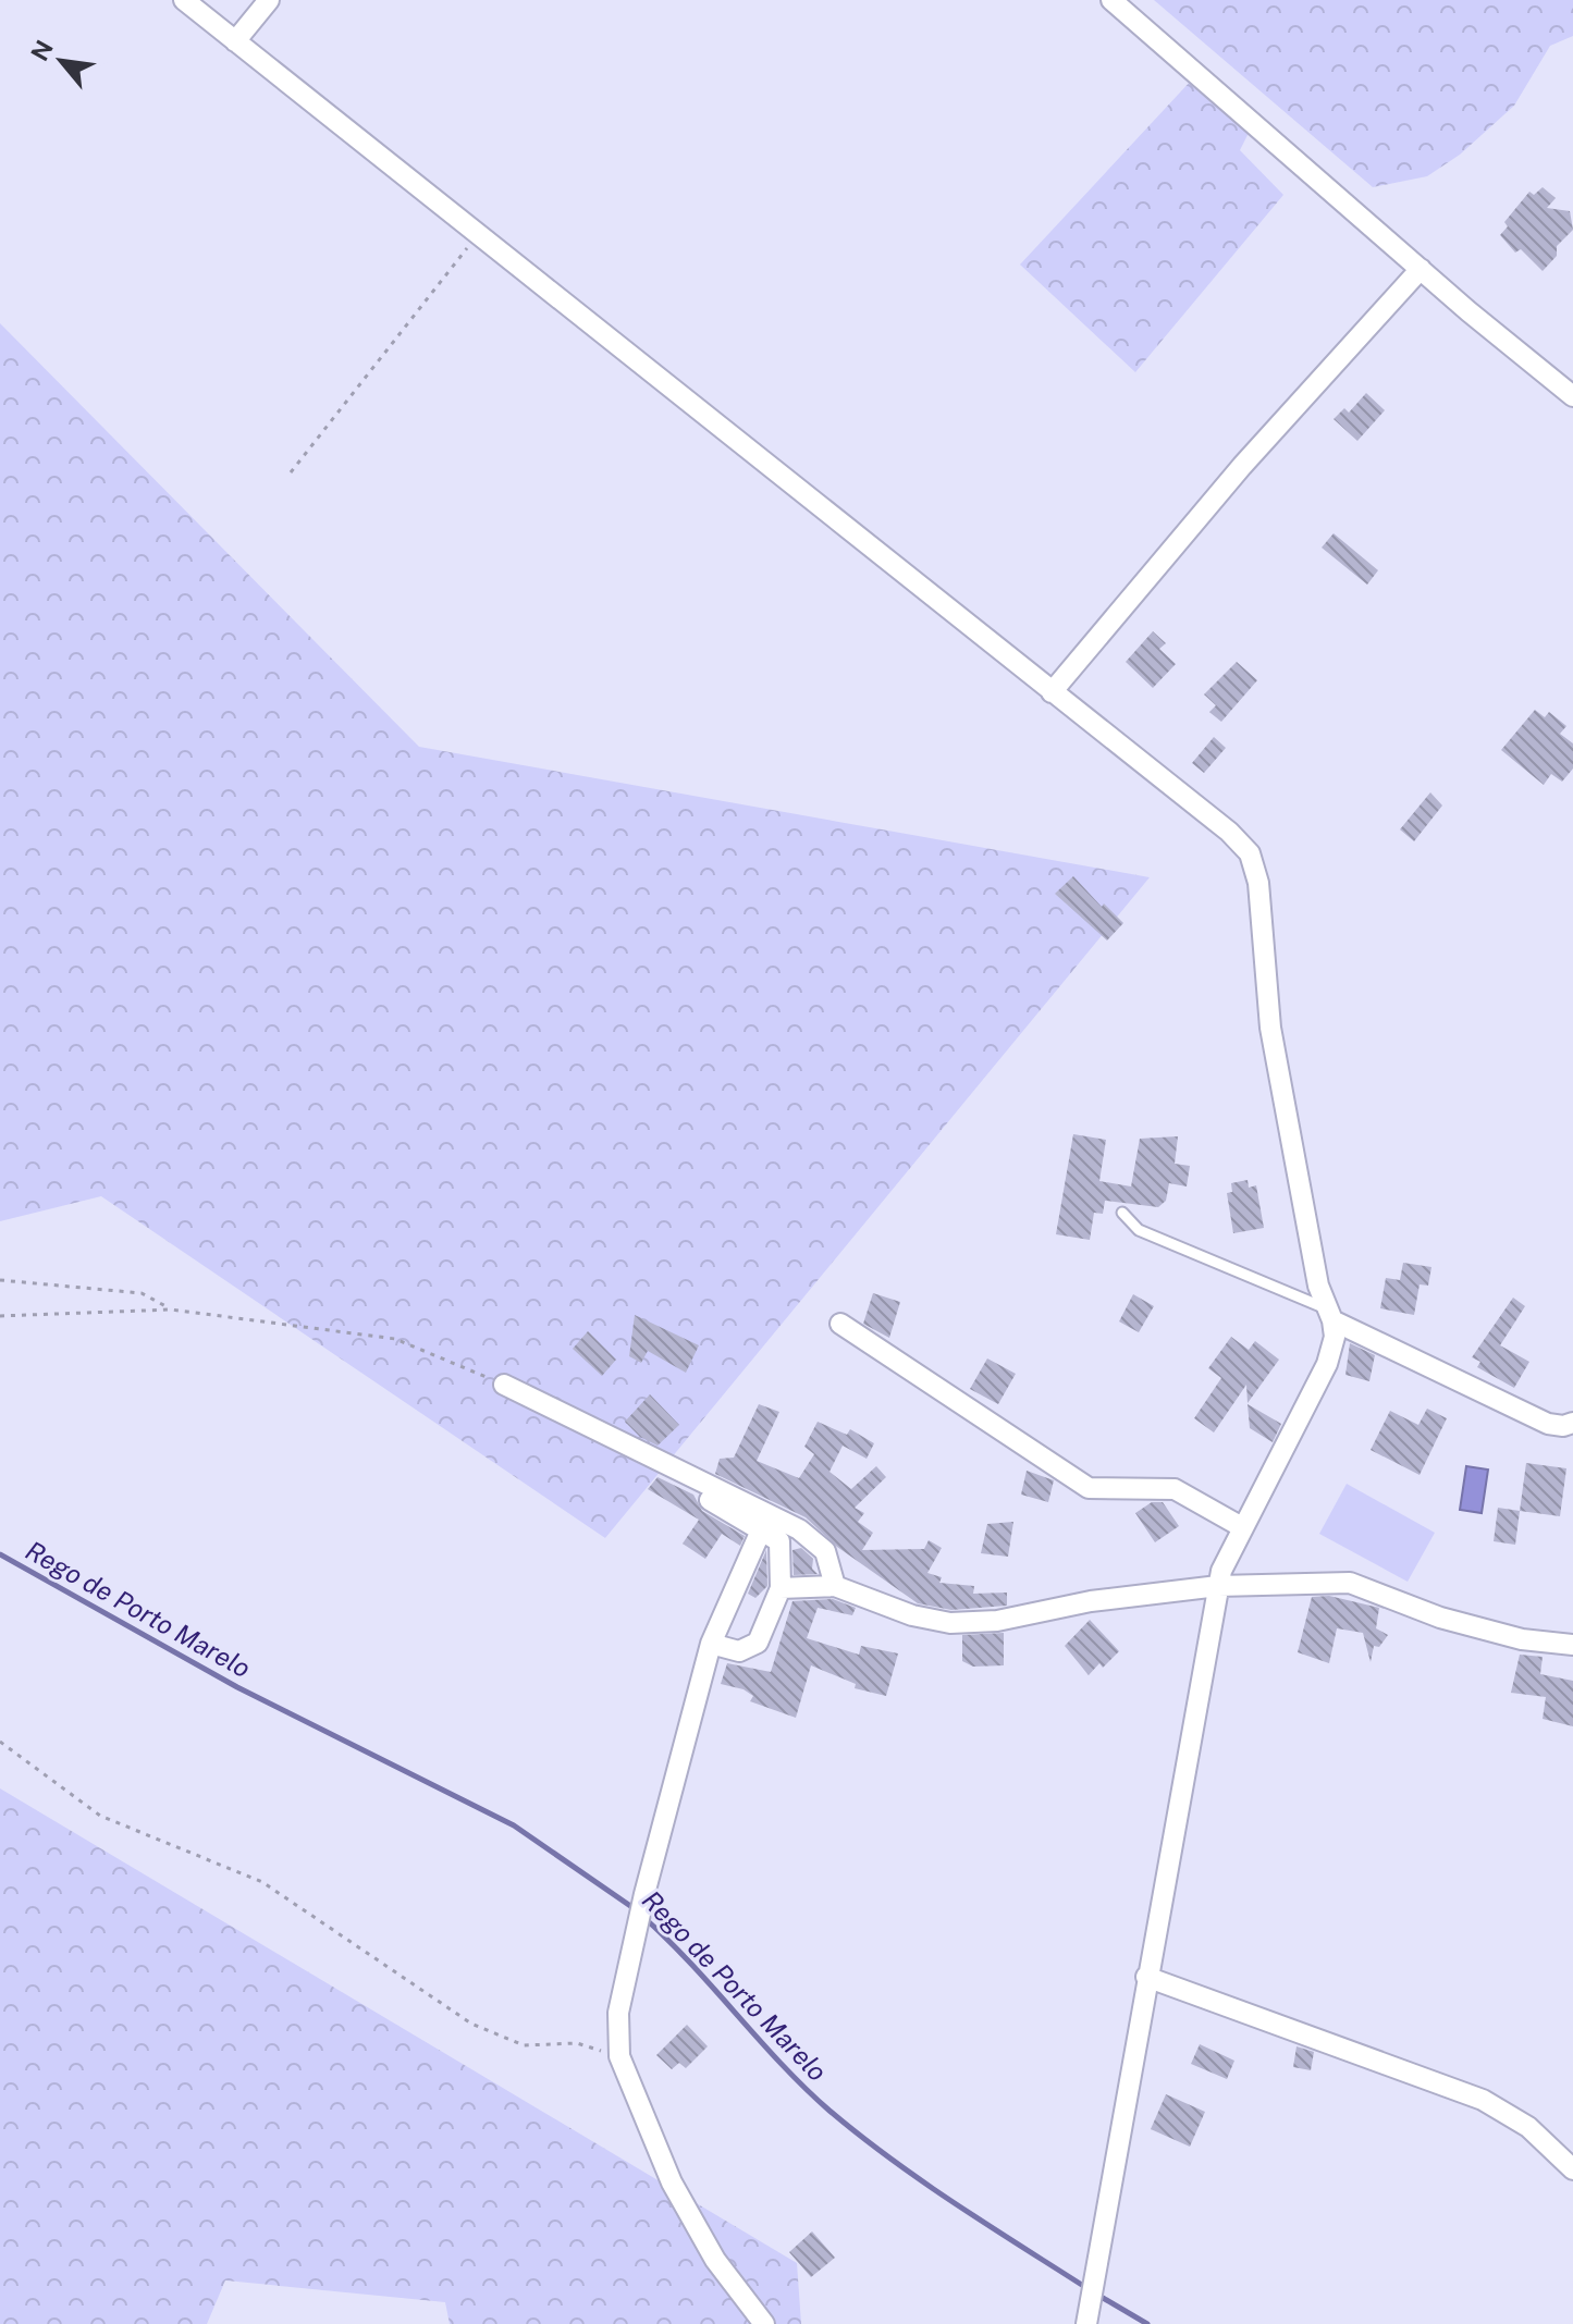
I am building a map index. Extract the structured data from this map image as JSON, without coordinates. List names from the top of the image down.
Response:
{
  "water": ["Rego de Porto Marelo"],
  "north": "top left"
}
